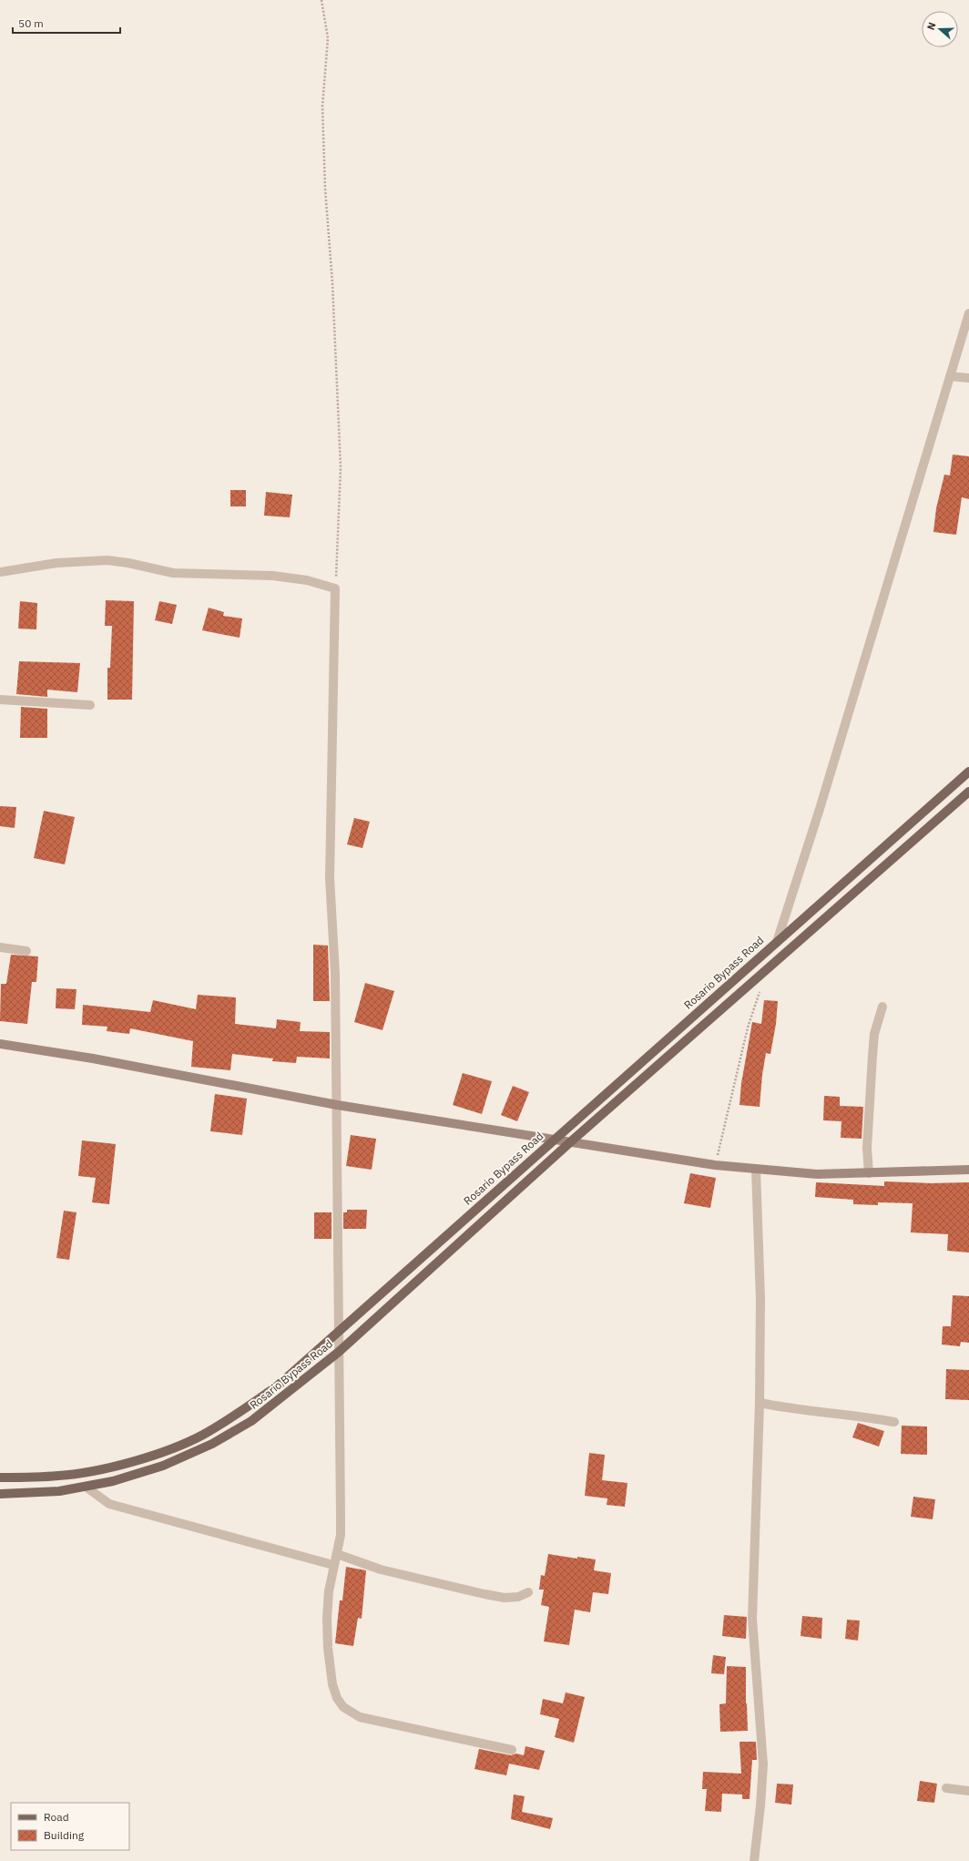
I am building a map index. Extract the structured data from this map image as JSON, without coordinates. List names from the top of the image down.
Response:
{
  "streets": {
    "main road": ["Rosario Bypass Road"]
  },
  "legend": ["Road", "Building"],
  "scale_bar": "50 m",
  "north": "left"
}
